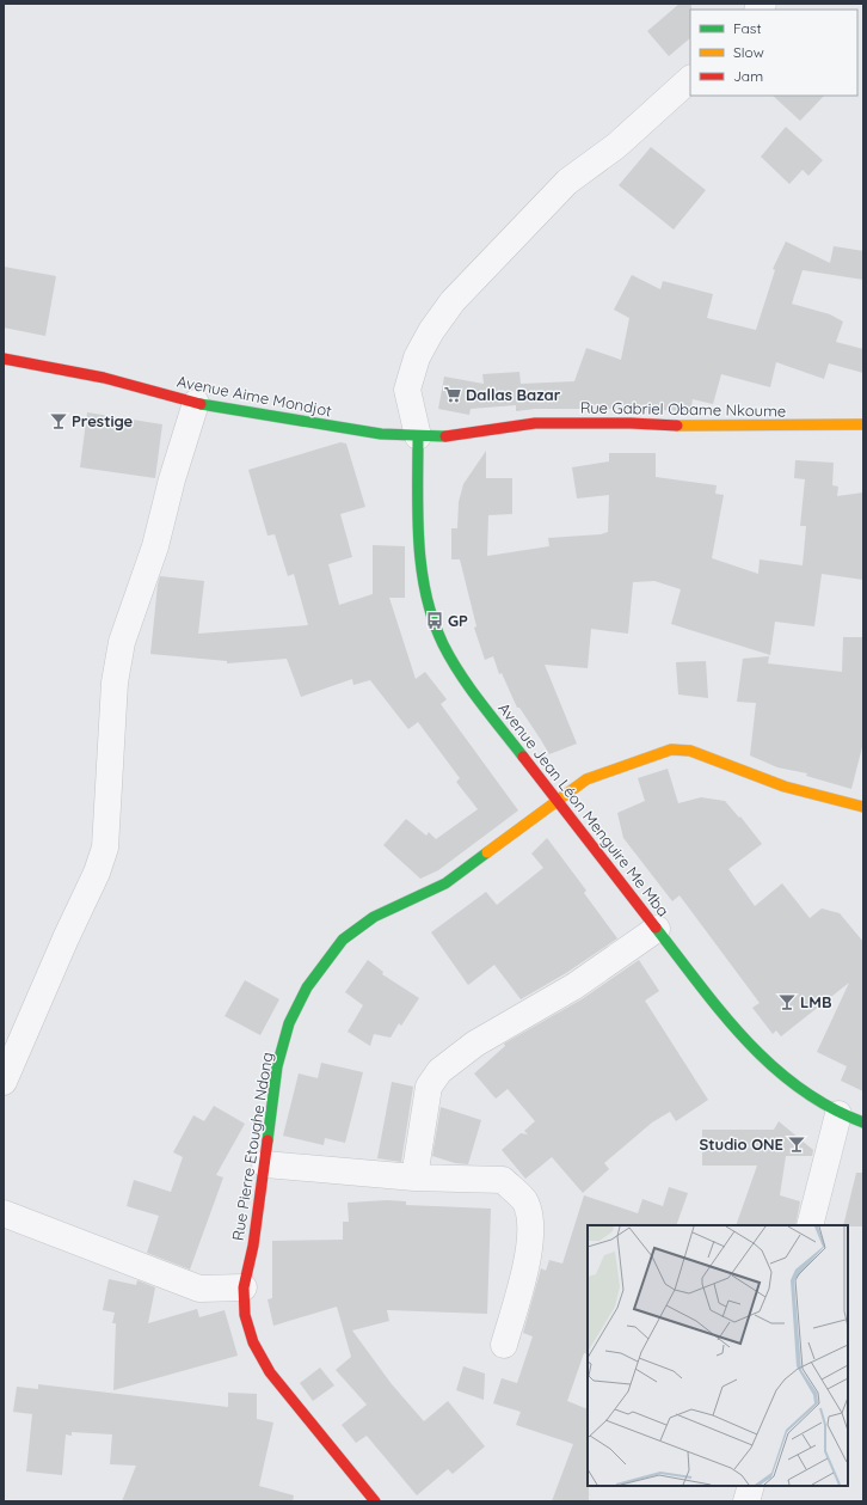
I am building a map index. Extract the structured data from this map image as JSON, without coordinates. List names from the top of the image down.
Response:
{
  "streets": {
    "street": [
      "Avenue Aime Mondjot",
      "Rue Gabriel Obame Nkoume",
      "Avenue Jean Léon Menguire Me Mba",
      "Rue Pierre Etoughe Ndong"
    ]
  },
  "crossings": [
    ["Avenue Aime Mondjot", "Rue Gabriel Obame Nkoume"],
    ["Avenue Aime Mondjot", "Avenue Jean Léon Menguire Me Mba"],
    ["Rue Gabriel Obame Nkoume", "Avenue Jean Léon Menguire Me Mba"],
    ["Avenue Jean Léon Menguire Me Mba", "Rue Pierre Etoughe Ndong"]
  ],
  "places": {
    "supermarket": ["Dallas Bazar"],
    "bar": ["Prestige", "LMB", "Studio ONE"],
    "bus stop": ["GP"]
  },
  "legend": ["Fast", "Slow", "Jam"]
}
